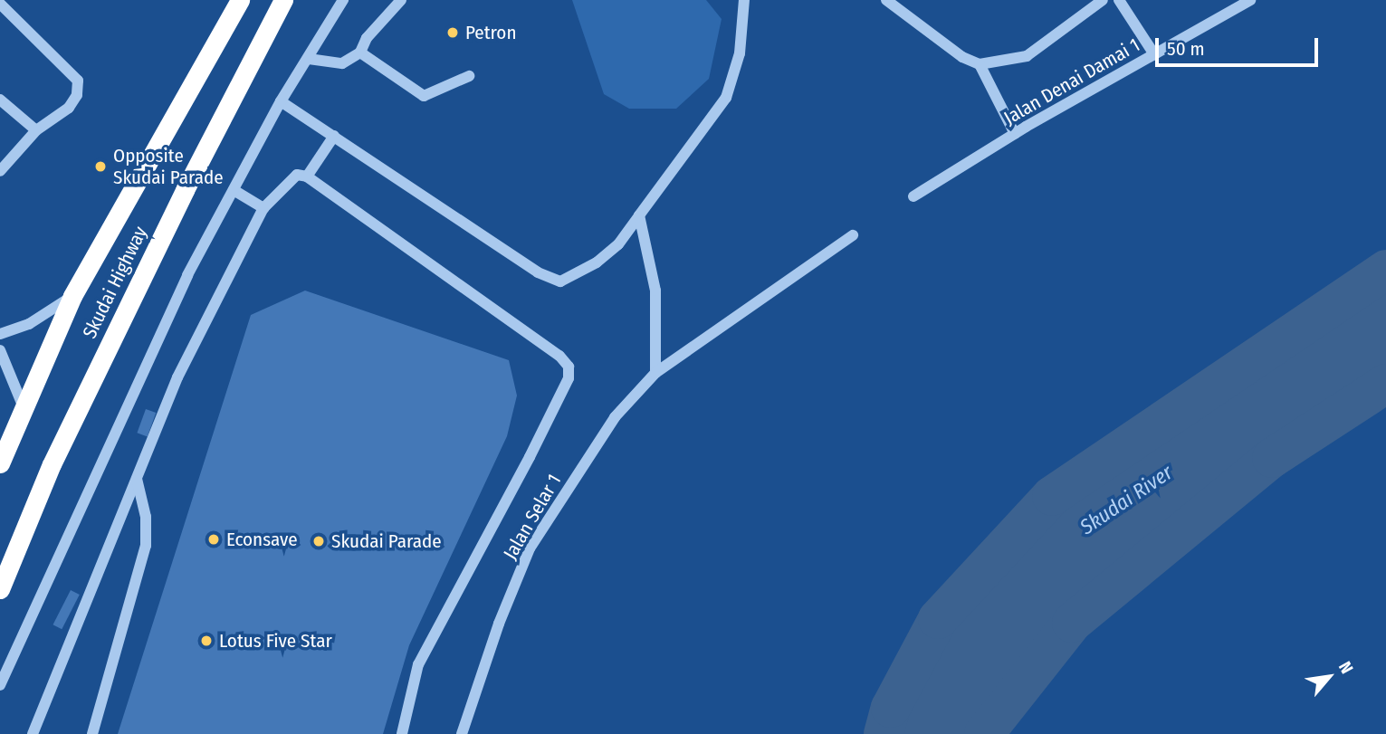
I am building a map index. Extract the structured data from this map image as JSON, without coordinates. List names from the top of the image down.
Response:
{
  "streets": {
    "highway": ["Skudai Highway"],
    "street": ["Jalan Denai Damai 1", "Jalan Selar 1"]
  },
  "water": ["Skudai River"],
  "places": [
    "Petron",
    "Opposite Skudai Parade",
    "Econsave",
    "Skudai Parade",
    "Lotus Five Star"
  ],
  "scale_bar": "50 m",
  "north": "top right"
}
